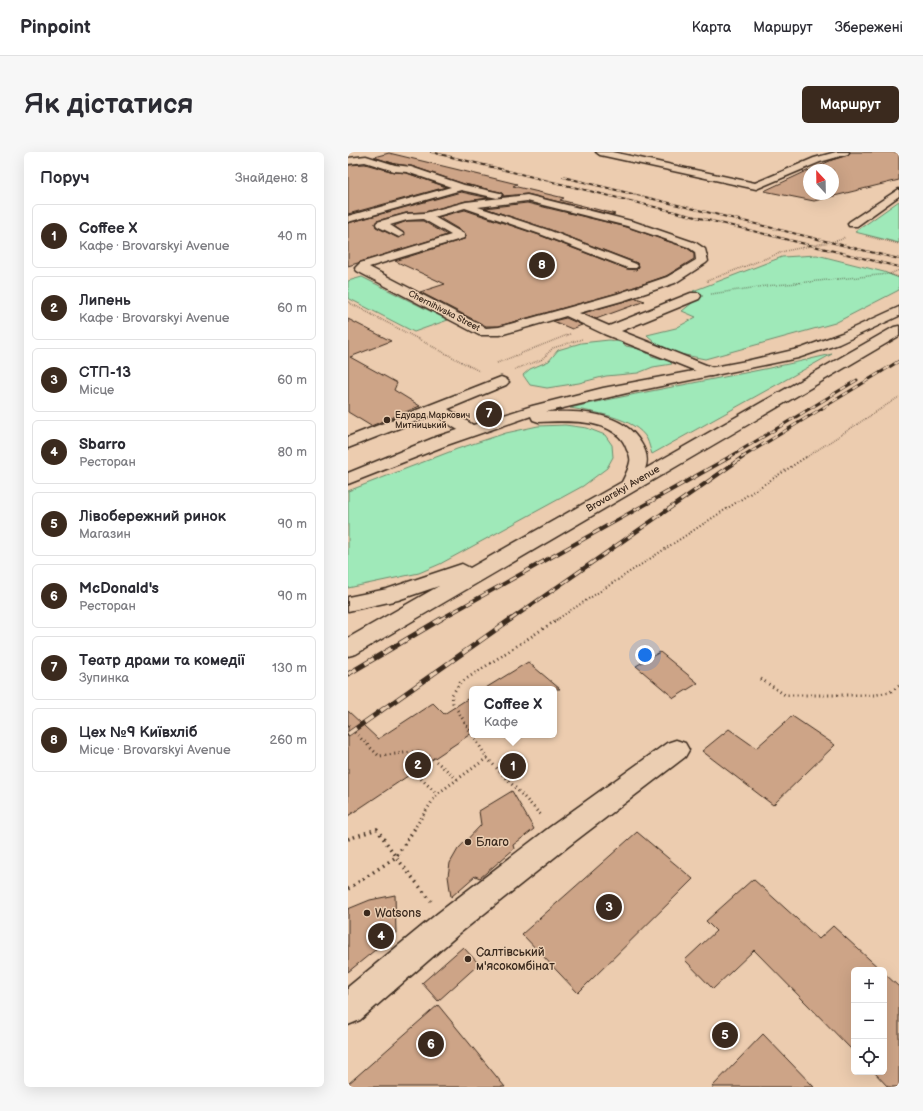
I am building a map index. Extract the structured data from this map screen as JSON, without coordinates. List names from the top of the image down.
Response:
{
  "streets": {
    "main road": ["Chernihivska Street", "Brovarskyi Avenue"]
  },
  "places": [
    "Едуард Маркович Митницький",
    "Благо",
    "Watsons",
    "Салтівський м'ясокомбінат"
  ],
  "north": "top",
  "page": {
    "header": "Pinpoint",
    "nav": ["Карта", "Маршрут", "Збережені"],
    "buttons": "Маршрут",
    "title": "Як дістатися",
    "heading": ["Поруч", "Знайдено: 8"],
    "list": [
      {
        "mark": "1",
        "name": "Coffee X",
        "note": "Кафе · Brovarskyi Avenue",
        "value": "40 m"
      },
      {
        "mark": "2",
        "name": "Липень",
        "note": "Кафе · Brovarskyi Avenue",
        "value": "60 m"
      },
      {
        "mark": "3",
        "name": "СТП-13",
        "note": "Місце",
        "value": "60 m"
      },
      {
        "mark": "4",
        "name": "Sbarro",
        "note": "Ресторан",
        "value": "80 m"
      },
      {
        "mark": "5",
        "name": "Лівобережний ринок",
        "note": "Магазин",
        "value": "90 m"
      },
      {
        "mark": "6",
        "name": "McDonald's",
        "note": "Ресторан",
        "value": "90 m"
      },
      {
        "mark": "7",
        "name": "Театр драми та комедії",
        "note": "Зупинка",
        "value": "130 m"
      },
      {
        "mark": "8",
        "name": "Цех №9 Київхліб",
        "note": "Місце · Brovarskyi Avenue",
        "value": "260 m"
      }
    ],
    "pins": [
      "8",
      "7",
      "2",
      "1",
      "3",
      "4",
      "5",
      "6"
    ],
    "popup": ["Coffee X", "Кафе"],
    "map_buttons": ["+", "−"]
  }
}
